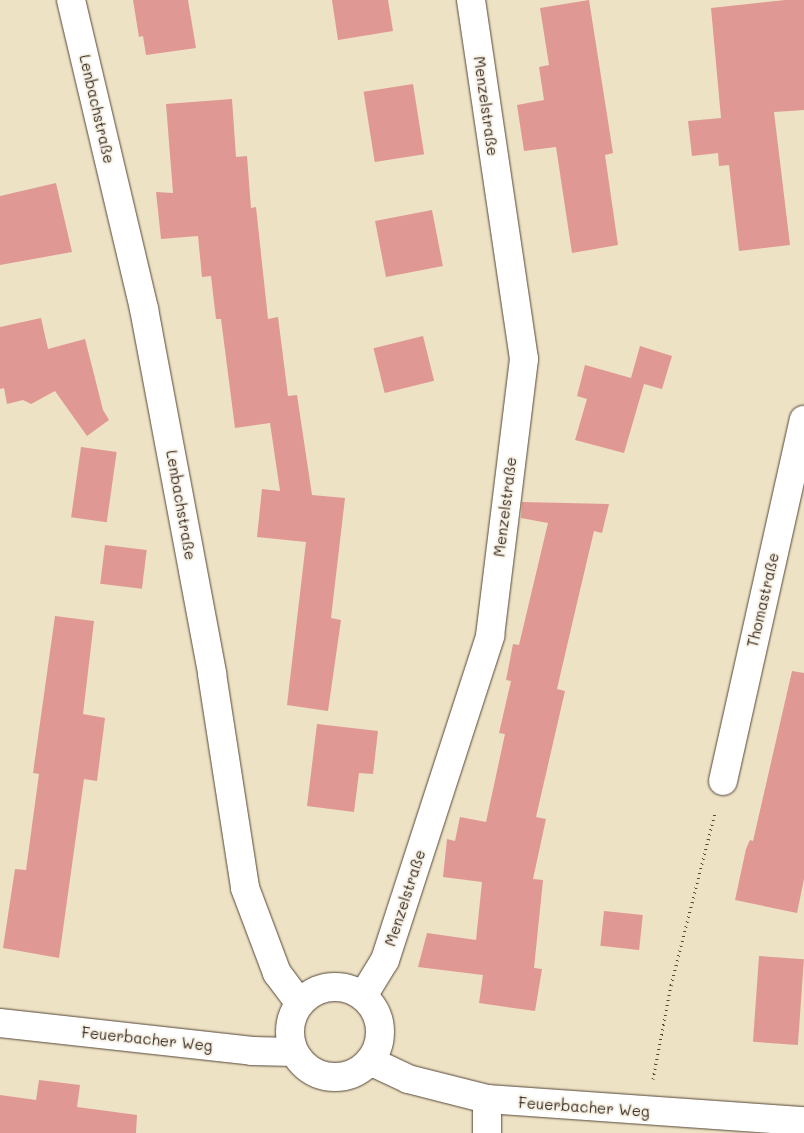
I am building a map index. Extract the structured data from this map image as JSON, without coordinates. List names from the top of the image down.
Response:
{
  "streets": {
    "street": [
      "Menzelstraße",
      "Lenbachstraße",
      "Thomastraße",
      "Feuerbacher Weg"
    ]
  },
  "crossings": [
    ["Menzelstraße", "Lenbachstraße"],
    ["Menzelstraße", "Feuerbacher Weg"],
    ["Lenbachstraße", "Feuerbacher Weg"]
  ]
}
